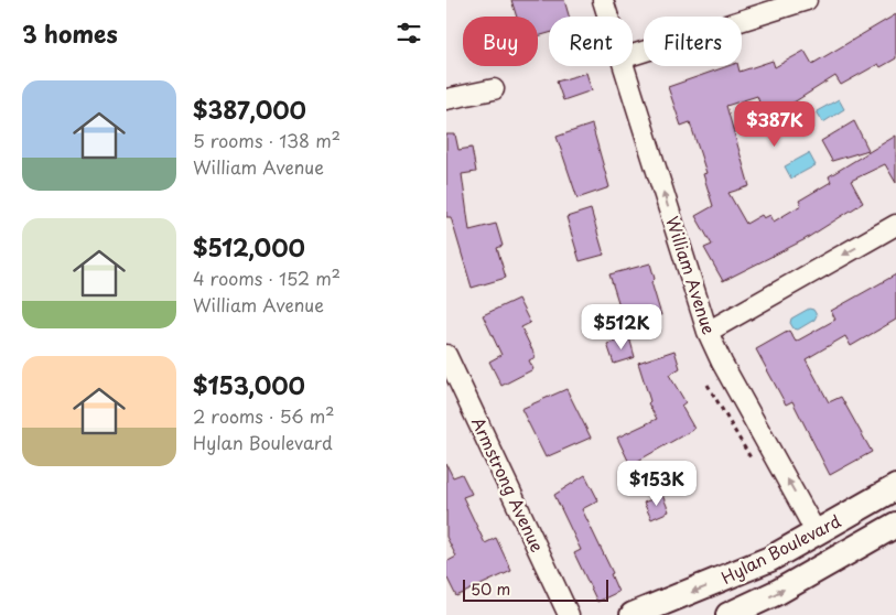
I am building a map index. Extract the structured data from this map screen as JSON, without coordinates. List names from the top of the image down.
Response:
{
  "streets": {
    "main road": ["Hylan Boulevard"],
    "street": ["William Avenue", "Armstrong Avenue"]
  },
  "crossings": [
    ["William Avenue", "Hylan Boulevard"]
  ],
  "one_way": ["William Avenue"],
  "scale_bar": "50 m",
  "page": {
    "heading": "3 homes",
    "chip": ["Buy", "Rent", "Filters"],
    "list": [
      {
        "name": "$387,000",
        "note": "5 rooms · 138 m² · William Avenue"
      },
      {
        "name": "$512,000",
        "note": "4 rooms · 152 m² · William Avenue"
      },
      {
        "name": "$153,000",
        "note": "2 rooms · 56 m² · Hylan Boulevard"
      }
    ],
    "price": ["$387K", "$512K", "$153K"],
    "scale": "50 m"
  }
}
